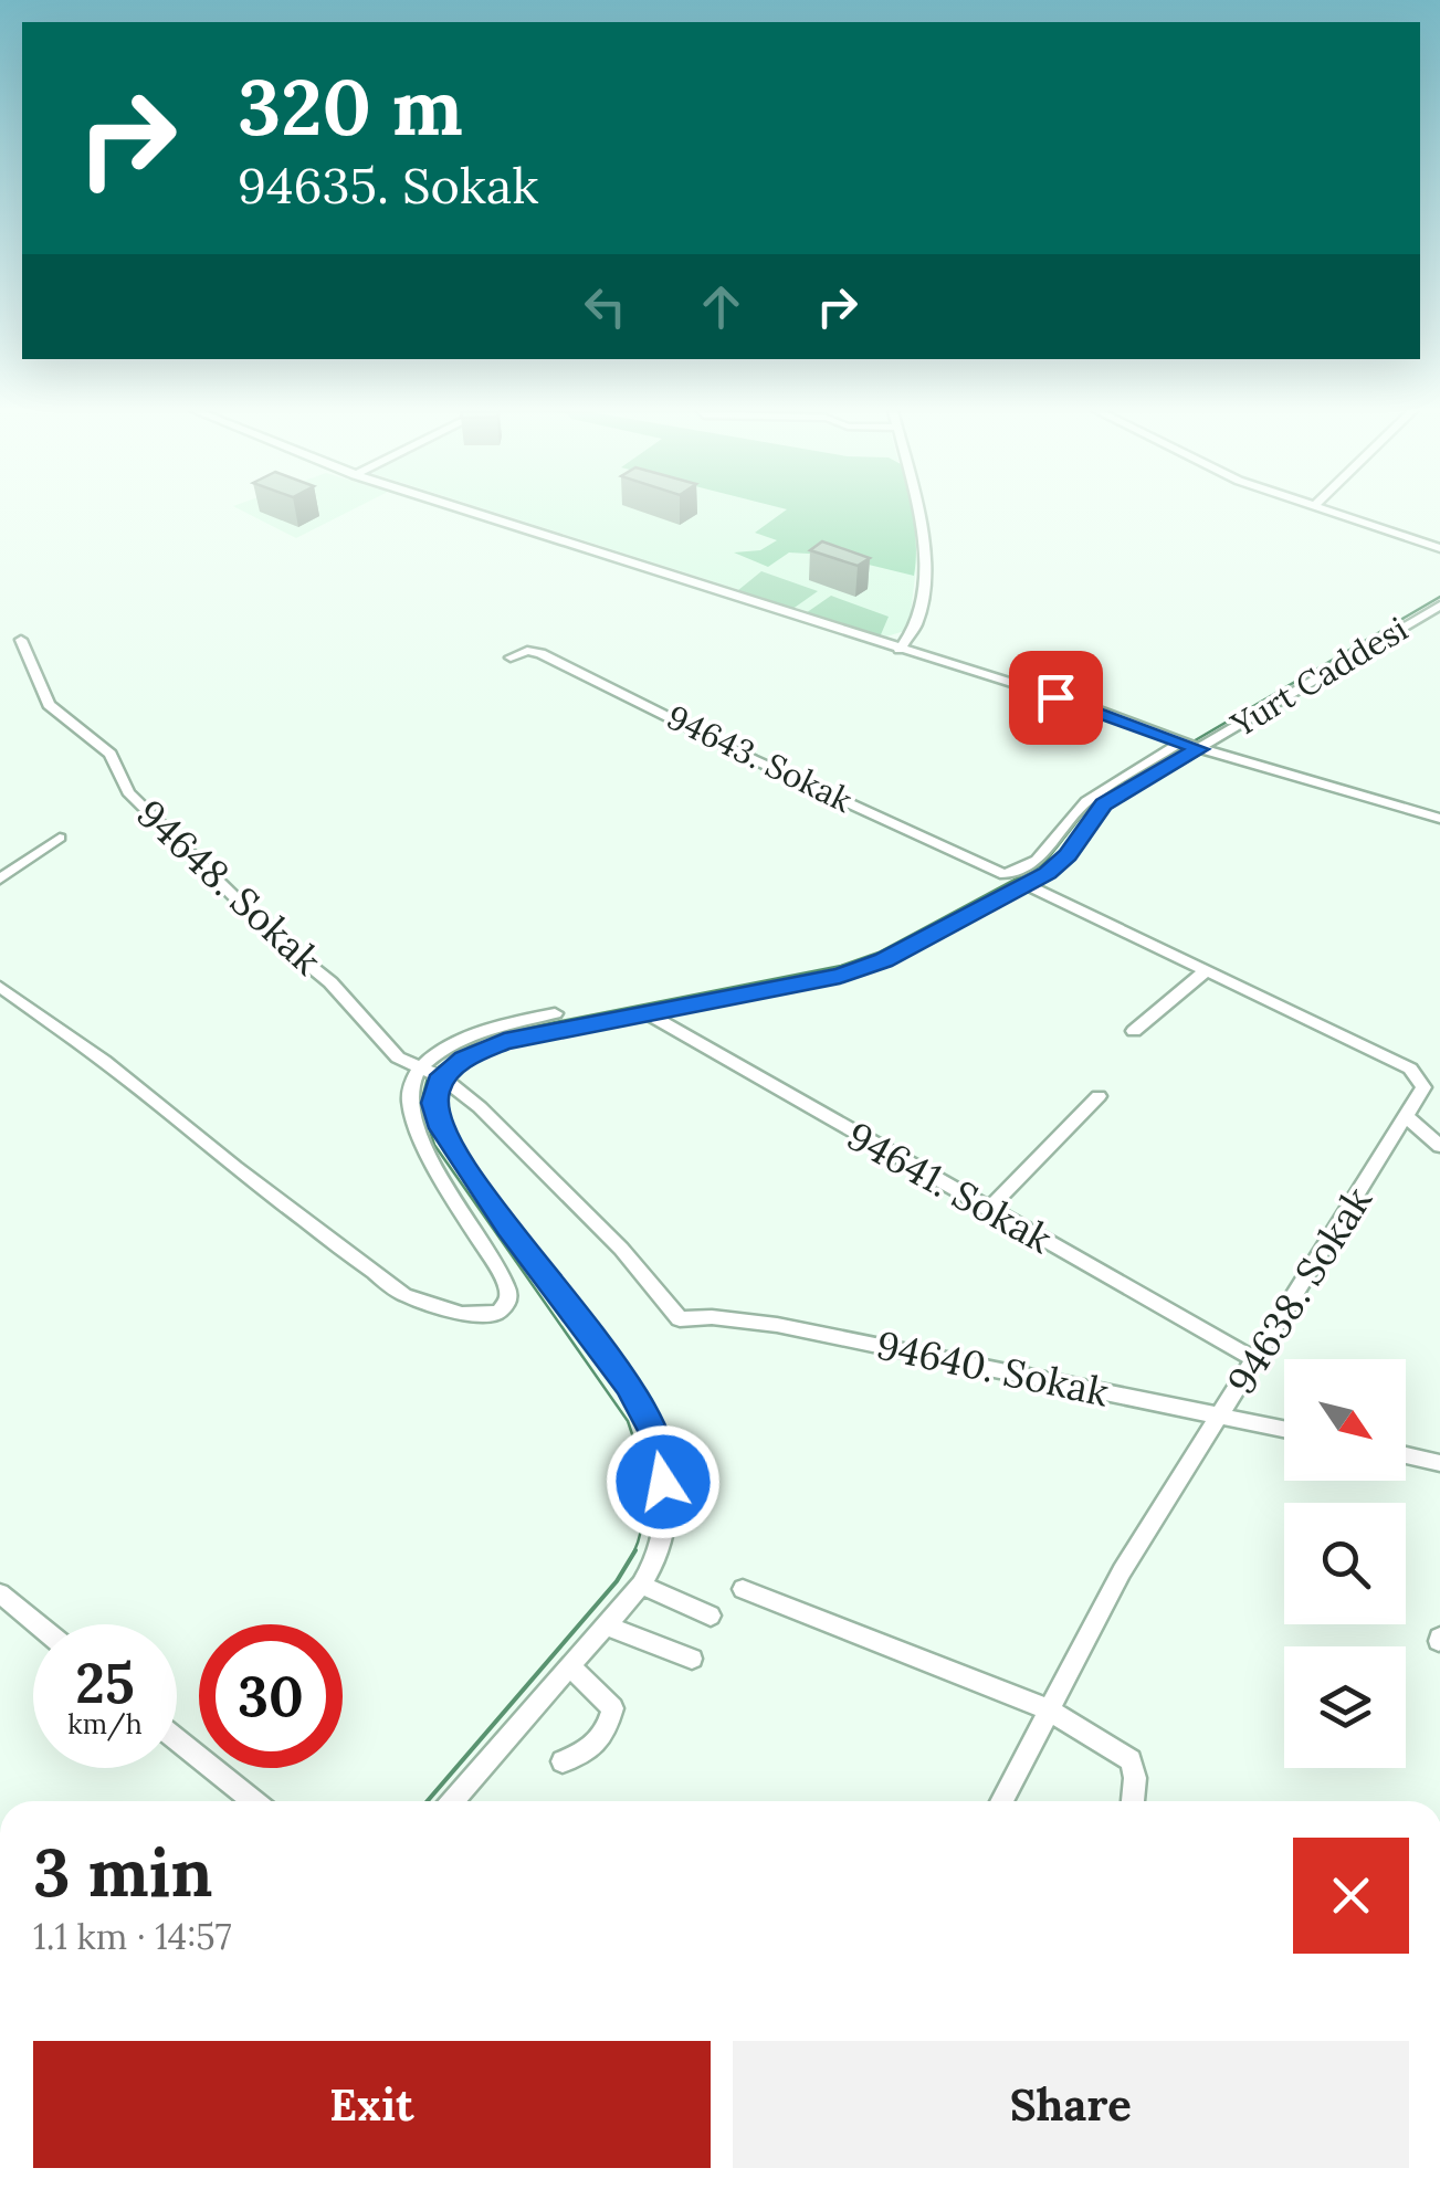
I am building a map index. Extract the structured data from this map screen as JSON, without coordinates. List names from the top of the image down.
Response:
{
  "streets": {
    "street": [
      "Yurt Caddesi",
      "94643. Sokak",
      "94648. Sokak",
      "94641. Sokak",
      "94638. Sokak",
      "94640. Sokak"
    ]
  },
  "crossings": [
    ["Yurt Caddesi", "94648. Sokak"],
    ["Yurt Caddesi", "94641. Sokak"],
    ["Yurt Caddesi", "94638. Sokak"],
    ["94648. Sokak", "94640. Sokak"],
    ["94641. Sokak", "94638. Sokak"],
    ["94638. Sokak", "94640. Sokak"]
  ],
  "north": "bottom right",
  "page": {
    "turn": ["320 m", "94635. Sokak"],
    "speed": "25 km/h",
    "limit": "30",
    "heading": ["3 min", "1.1 km · 14:57"],
    "buttons": ["Exit", "Share"]
  }
}
